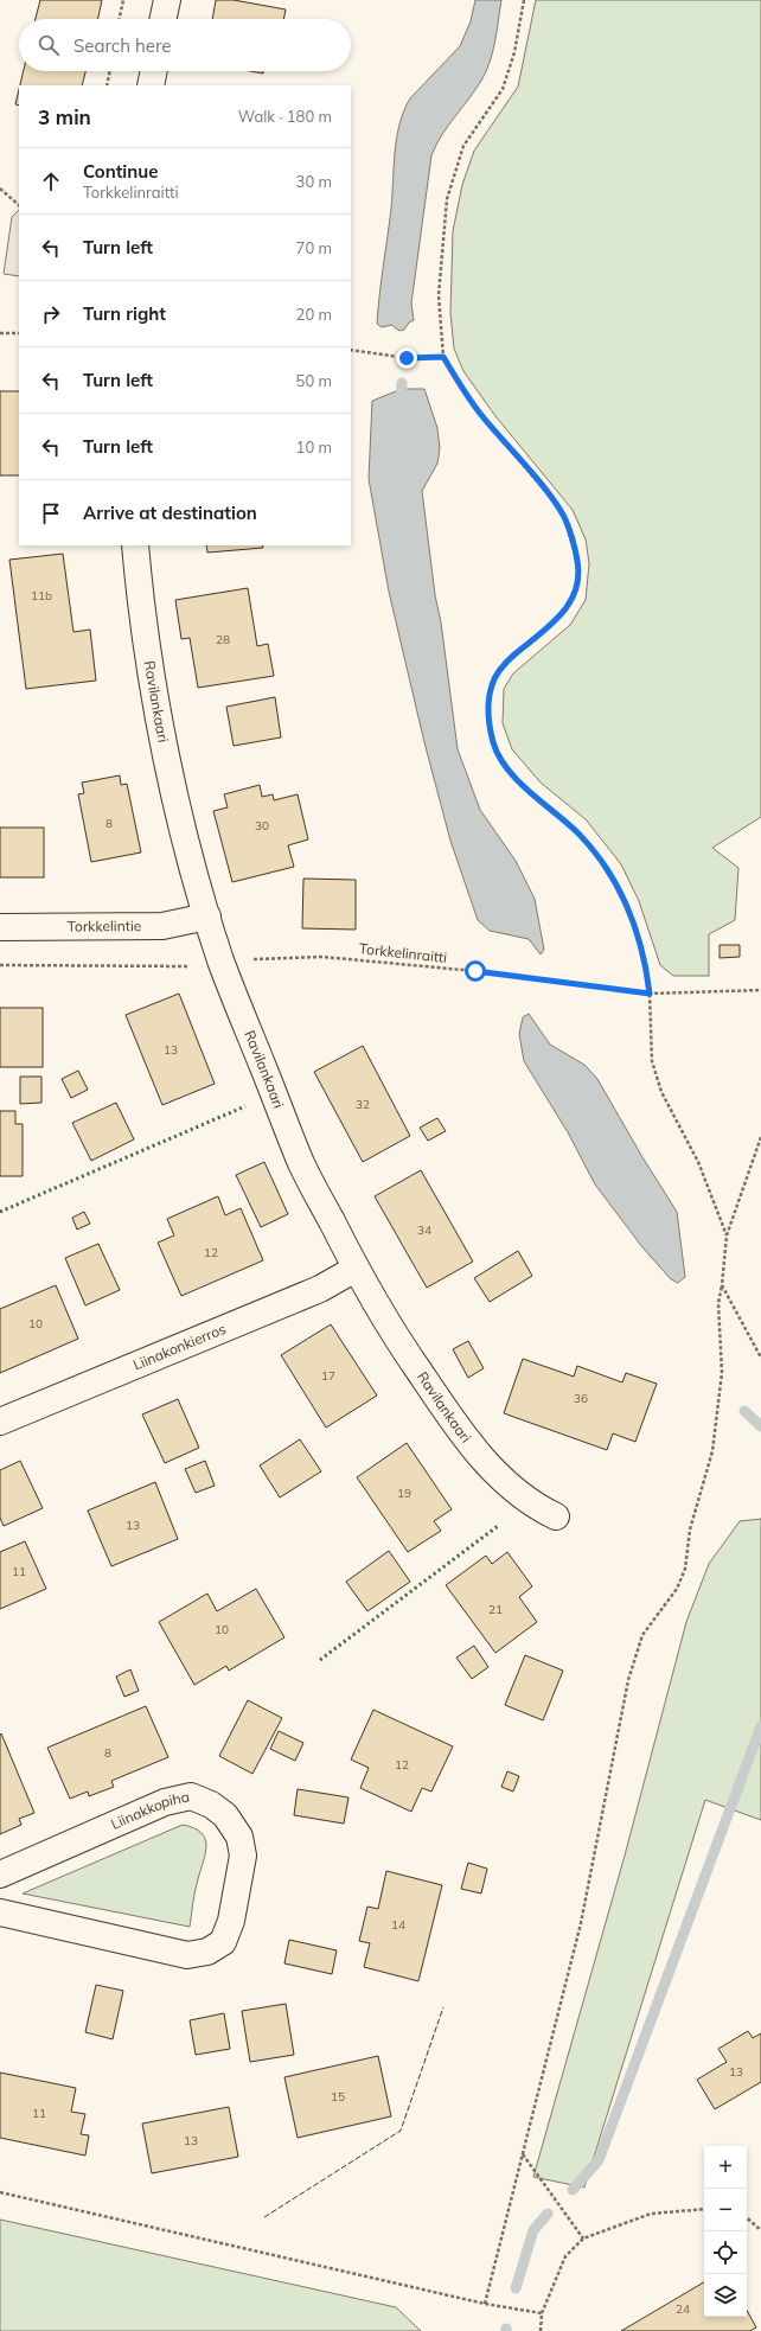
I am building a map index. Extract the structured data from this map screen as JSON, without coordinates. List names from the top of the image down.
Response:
{
  "streets": {
    "street": [
      "Ravilankaari",
      "Torkkelintie",
      "Liinakonkierros",
      "Liinakkopiha"
    ],
    "path": ["Torkkelinraitti"]
  },
  "crossings": [
    ["Ravilankaari", "Torkkelintie"],
    ["Ravilankaari", "Liinakonkierros"]
  ],
  "house_numbers": [
    "11b",
    "28",
    "8",
    "30",
    "13",
    "32",
    "34",
    "12",
    "10",
    "17",
    "36",
    "19",
    "13",
    "11",
    "21",
    "10",
    "8",
    "12",
    "14",
    "13",
    "15",
    "11",
    "13",
    "24"
  ],
  "page": {
    "search": "Search here",
    "heading": ["3 min", "Walk · 180 m"],
    "list": [
      ["Continue", "Torkkelinraitti", "30 m"],
      ["Turn left", "70 m"],
      ["Turn right", "20 m"],
      ["Turn left", "50 m"],
      ["Turn left", "10 m"],
      "Arrive at destination"
    ],
    "map_buttons": ["+", "−"]
  }
}
